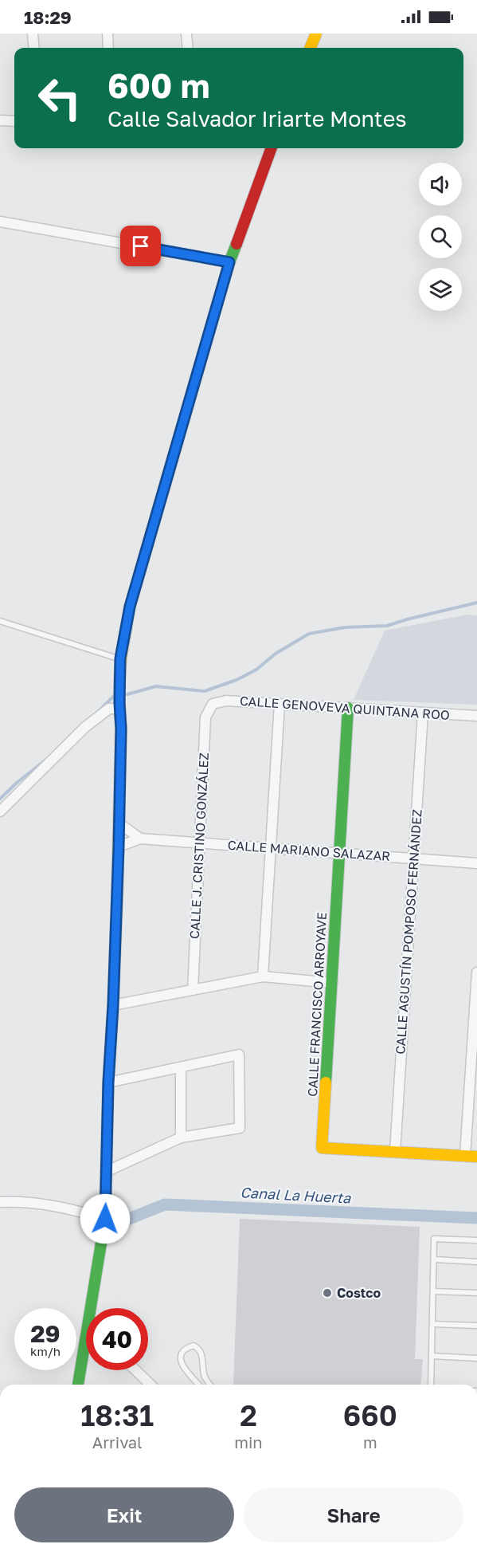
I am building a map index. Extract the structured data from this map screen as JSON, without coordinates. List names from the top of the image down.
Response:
{
  "streets": {
    "main road": ["CALLE FRANCISCO ARROYAVE"],
    "street": [
      "CALLE GENOVEVA QUINTANA ROO",
      "CALLE J. CRISTINO GONZÁLEZ",
      "CALLE MARIANO SALAZAR",
      "CALLE AGUSTÍN POMPOSO FERNÁNDEZ"
    ]
  },
  "crossings": [
    ["CALLE GENOVEVA QUINTANA ROO", "CALLE J. CRISTINO GONZÁLEZ"],
    ["CALLE GENOVEVA QUINTANA ROO", "CALLE AGUSTÍN POMPOSO FERNÁNDEZ"],
    ["CALLE GENOVEVA QUINTANA ROO", "CALLE FRANCISCO ARROYAVE"],
    ["CALLE J. CRISTINO GONZÁLEZ", "CALLE MARIANO SALAZAR"],
    ["CALLE MARIANO SALAZAR", "CALLE AGUSTÍN POMPOSO FERNÁNDEZ"],
    ["CALLE MARIANO SALAZAR", "CALLE FRANCISCO ARROYAVE"],
    ["CALLE AGUSTÍN POMPOSO FERNÁNDEZ", "CALLE FRANCISCO ARROYAVE"]
  ],
  "water": ["Canal La Huerta"],
  "places": ["Costco"],
  "page": {
    "status": "18:29",
    "turn": ["600 m", "Calle Salvador Iriarte Montes"],
    "speed": "29 km/h",
    "limit": "40",
    "eta": [
      "18:31",
      "Arrival",
      "2",
      "min",
      "660",
      "m"
    ],
    "buttons": ["Exit", "Share"]
  }
}
